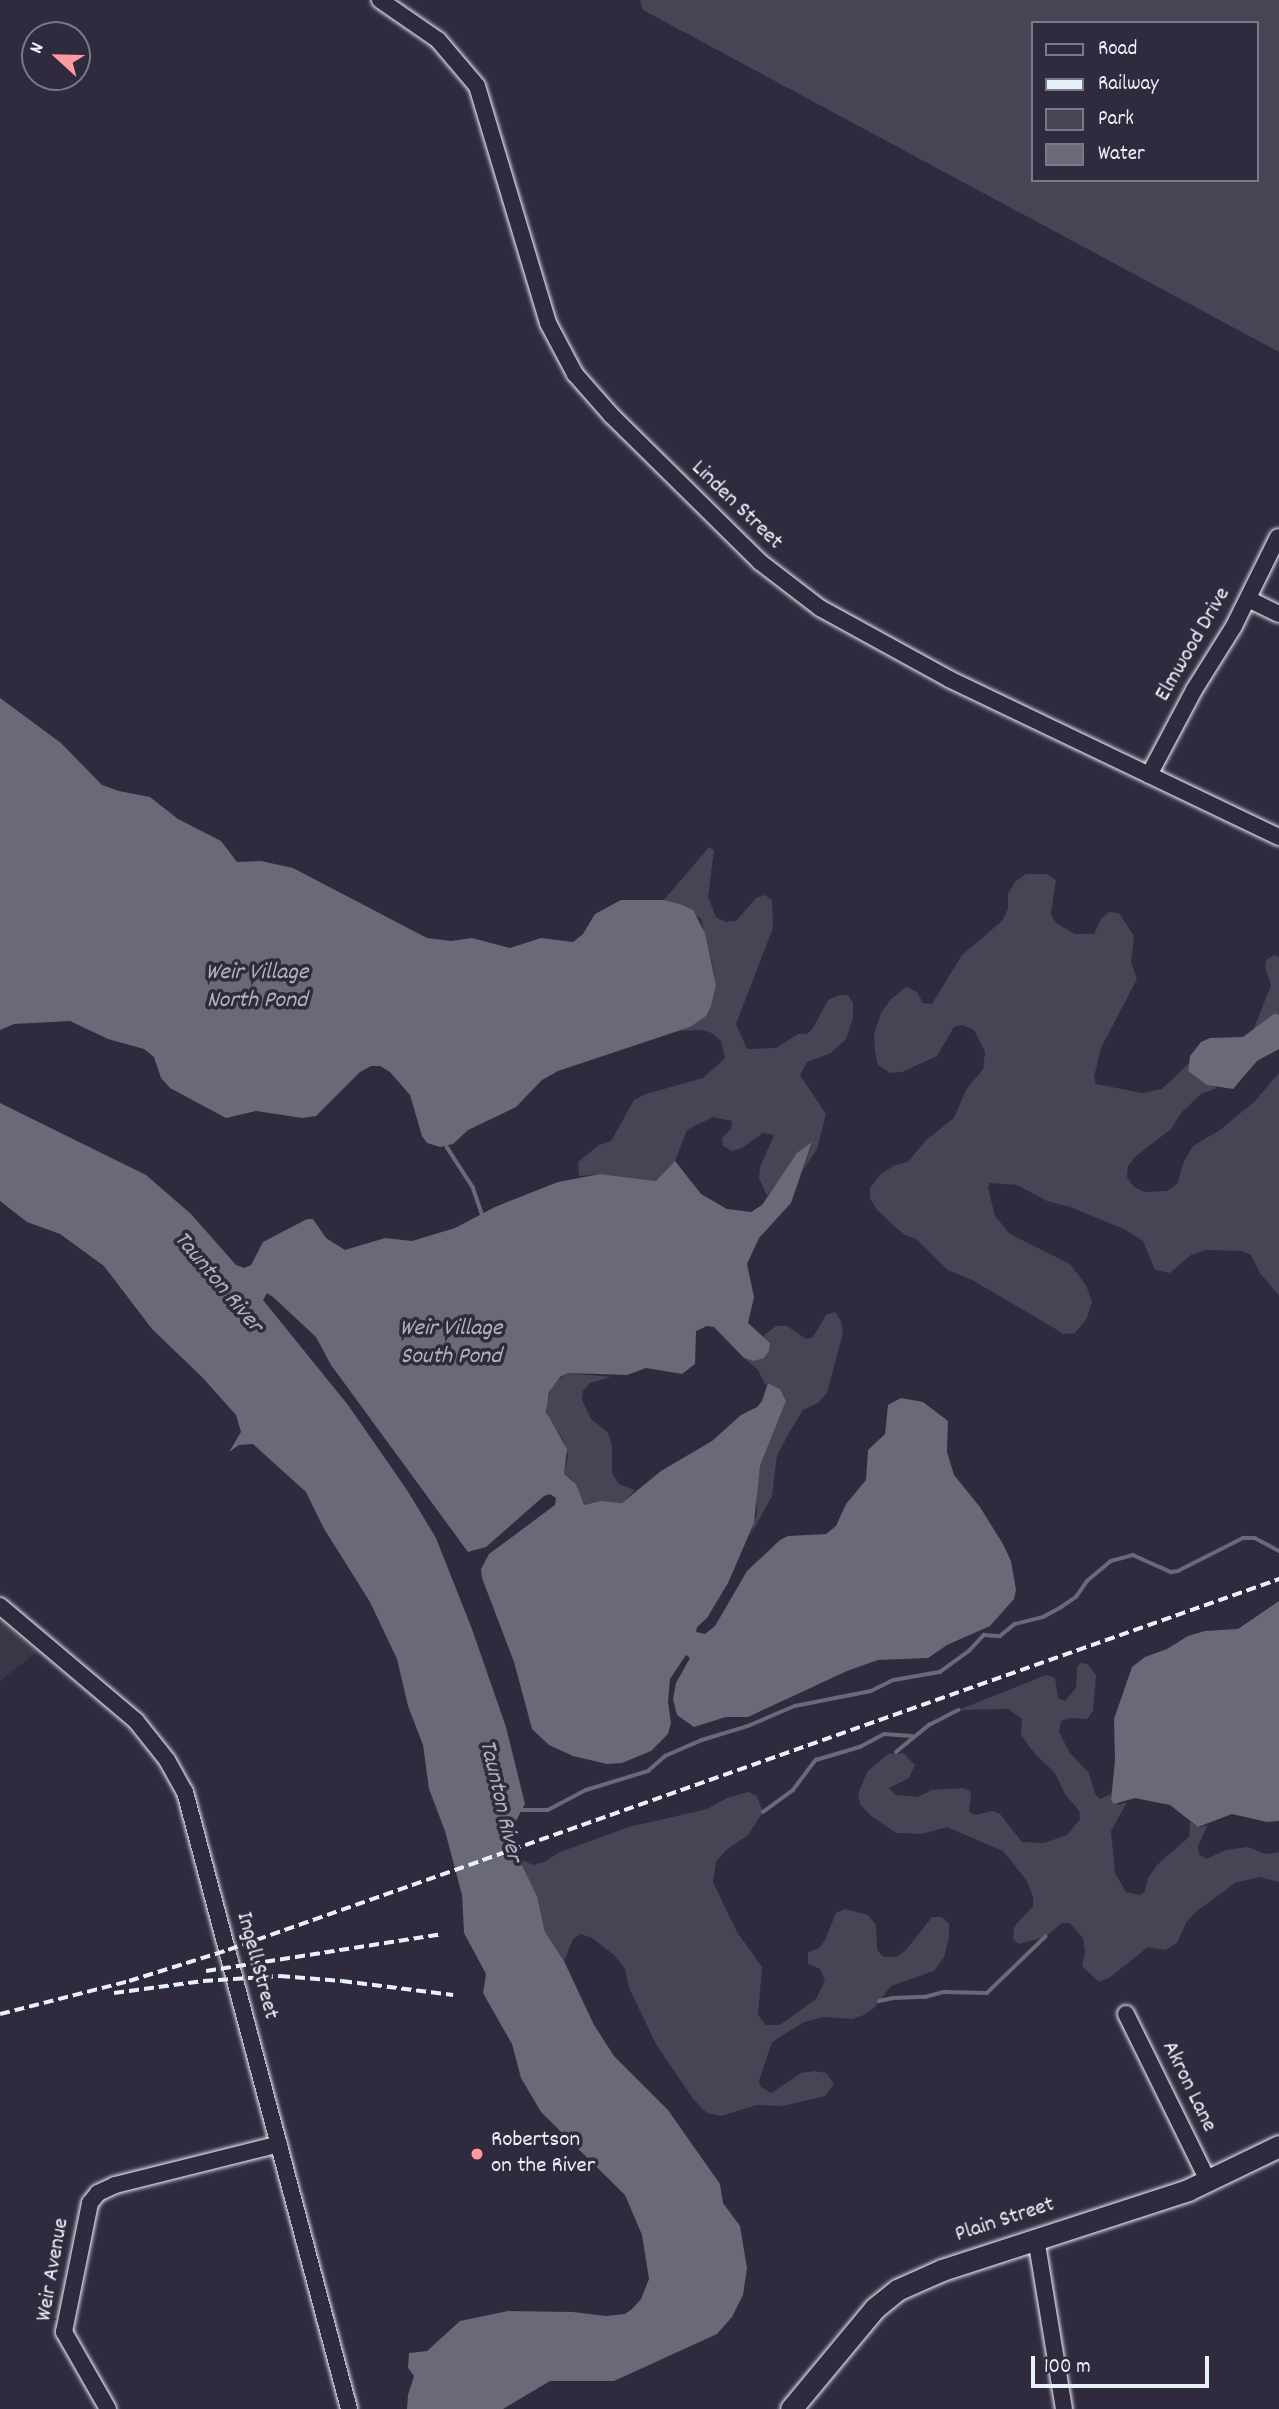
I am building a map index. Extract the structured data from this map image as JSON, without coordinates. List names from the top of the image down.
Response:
{
  "streets": {
    "main road": ["Plain Street"],
    "street": [
      "Linden Street",
      "Elmwood Drive",
      "Ingell Street",
      "Akron Lane",
      "Weir Avenue"
    ]
  },
  "crossings": [
    ["Linden Street", "Elmwood Drive"],
    ["Ingell Street", "Weir Avenue"],
    ["Akron Lane", "Plain Street"]
  ],
  "water": ["Weir Village North Pond", "Taunton River", "Weir Village South Pond"],
  "places": ["Robertson on the River"],
  "legend": [
    "Road",
    "Railway",
    "Park",
    "Water"
  ],
  "scale_bar": "100 m",
  "north": "left"
}
